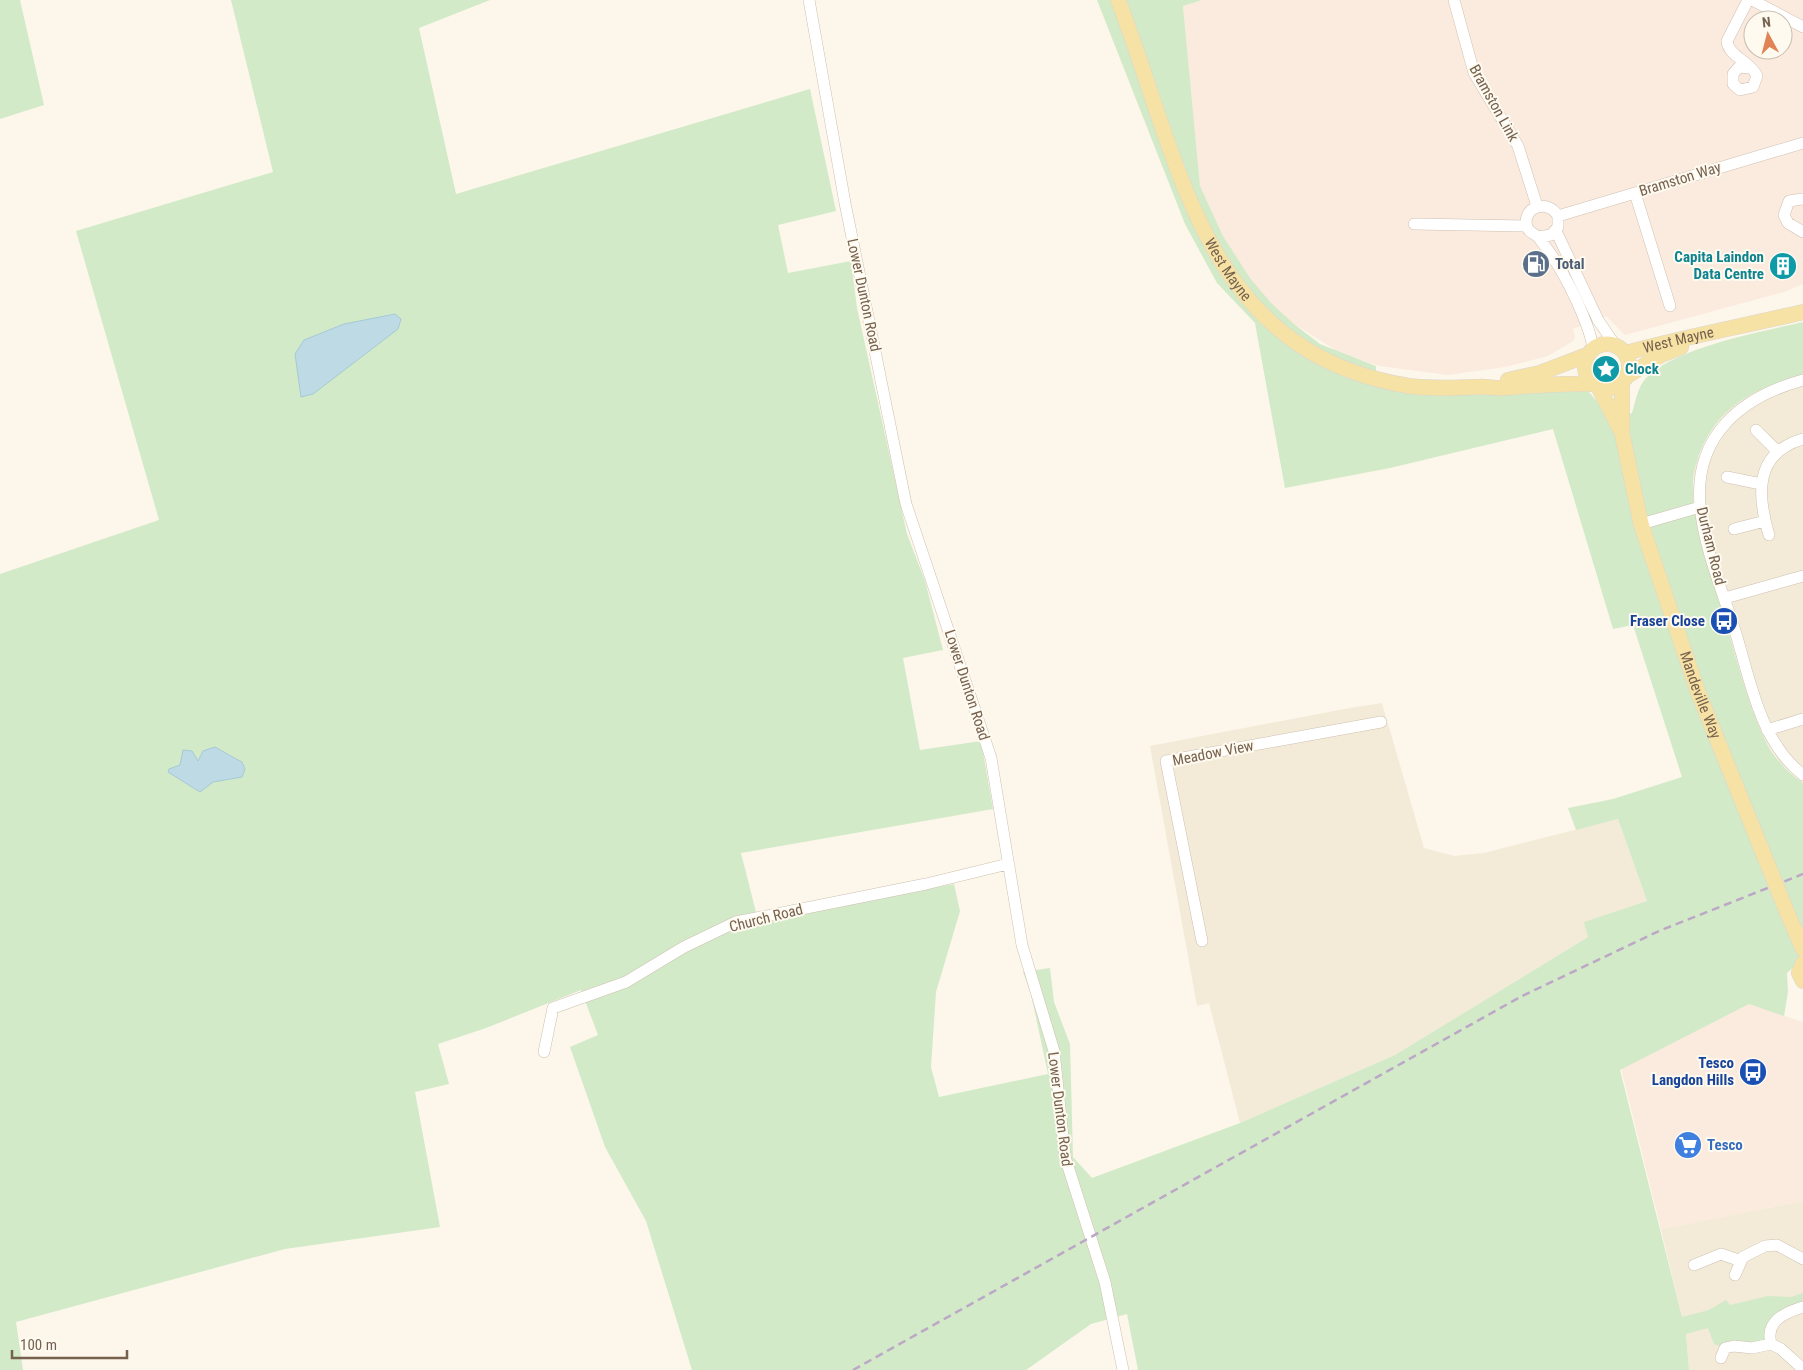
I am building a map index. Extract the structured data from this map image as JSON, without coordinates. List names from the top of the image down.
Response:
{
  "streets": {
    "main road": ["West Mayne", "Mandeville Way"],
    "street": [
      "Bramston Link",
      "Bramston Way",
      "Lower Dunton Road",
      "Durham Road",
      "Meadow View",
      "Church Road"
    ]
  },
  "crossings": [
    ["Bramston Link", "Bramston Way"],
    ["West Mayne", "Mandeville Way"],
    ["Lower Dunton Road", "Church Road"]
  ],
  "places": {
    "fuel station": ["Total"],
    "building": ["Capita Laindon Data Centre"],
    "place": ["Clock"],
    "bus stop": ["Fraser Close", "Tesco Langdon Hills"],
    "supermarket": ["Tesco"]
  },
  "scale_bar": "100 m",
  "north": "top"
}
